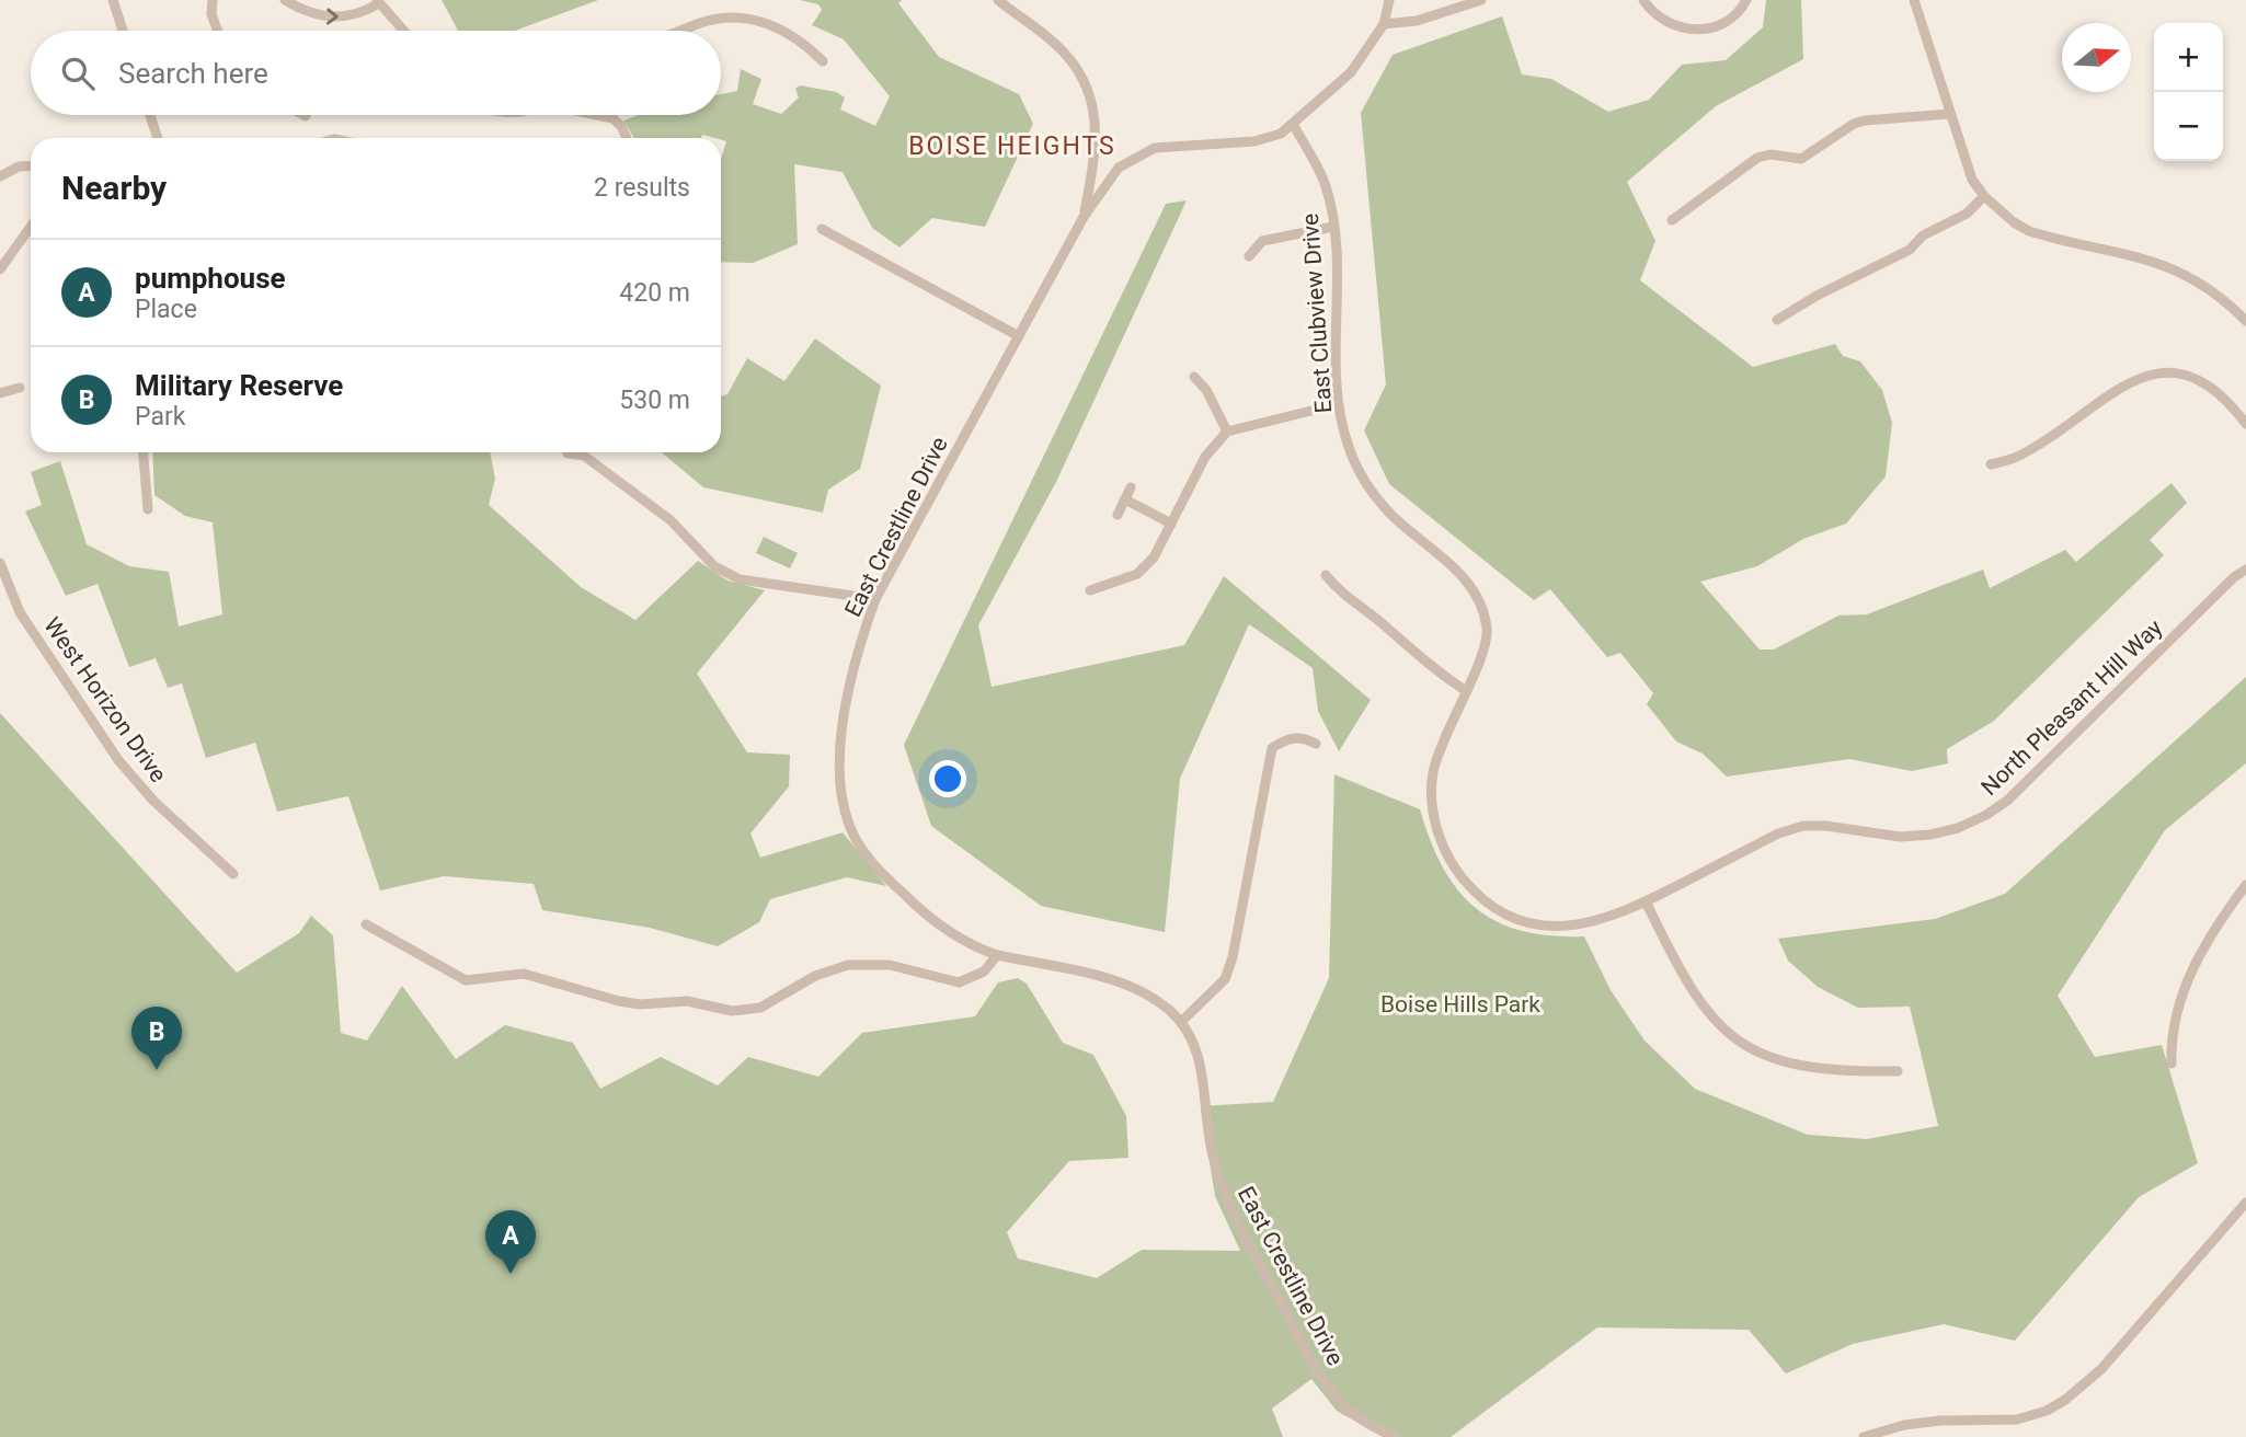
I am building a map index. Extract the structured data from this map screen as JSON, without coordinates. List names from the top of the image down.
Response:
{
  "streets": {
    "street": [
      "East Clubview Drive",
      "East Crestline Drive",
      "West Horizon Drive",
      "North Pleasant Hill Way"
    ]
  },
  "crossings": [
    ["East Clubview Drive", "North Pleasant Hill Way"]
  ],
  "districts": ["BOISE HEIGHTS"],
  "parks": ["Boise Hills Park"],
  "north": "right",
  "page": {
    "map_buttons": ["+", "−"],
    "search": "Search here",
    "heading": ["Nearby", "2 results"],
    "list": [
      {
        "mark": "A",
        "name": "pumphouse",
        "note": "Place",
        "value": "420 m"
      },
      {
        "mark": "B",
        "name": "Military Reserve",
        "note": "Park",
        "value": "530 m"
      }
    ],
    "pins": ["B", "A"]
  }
}
